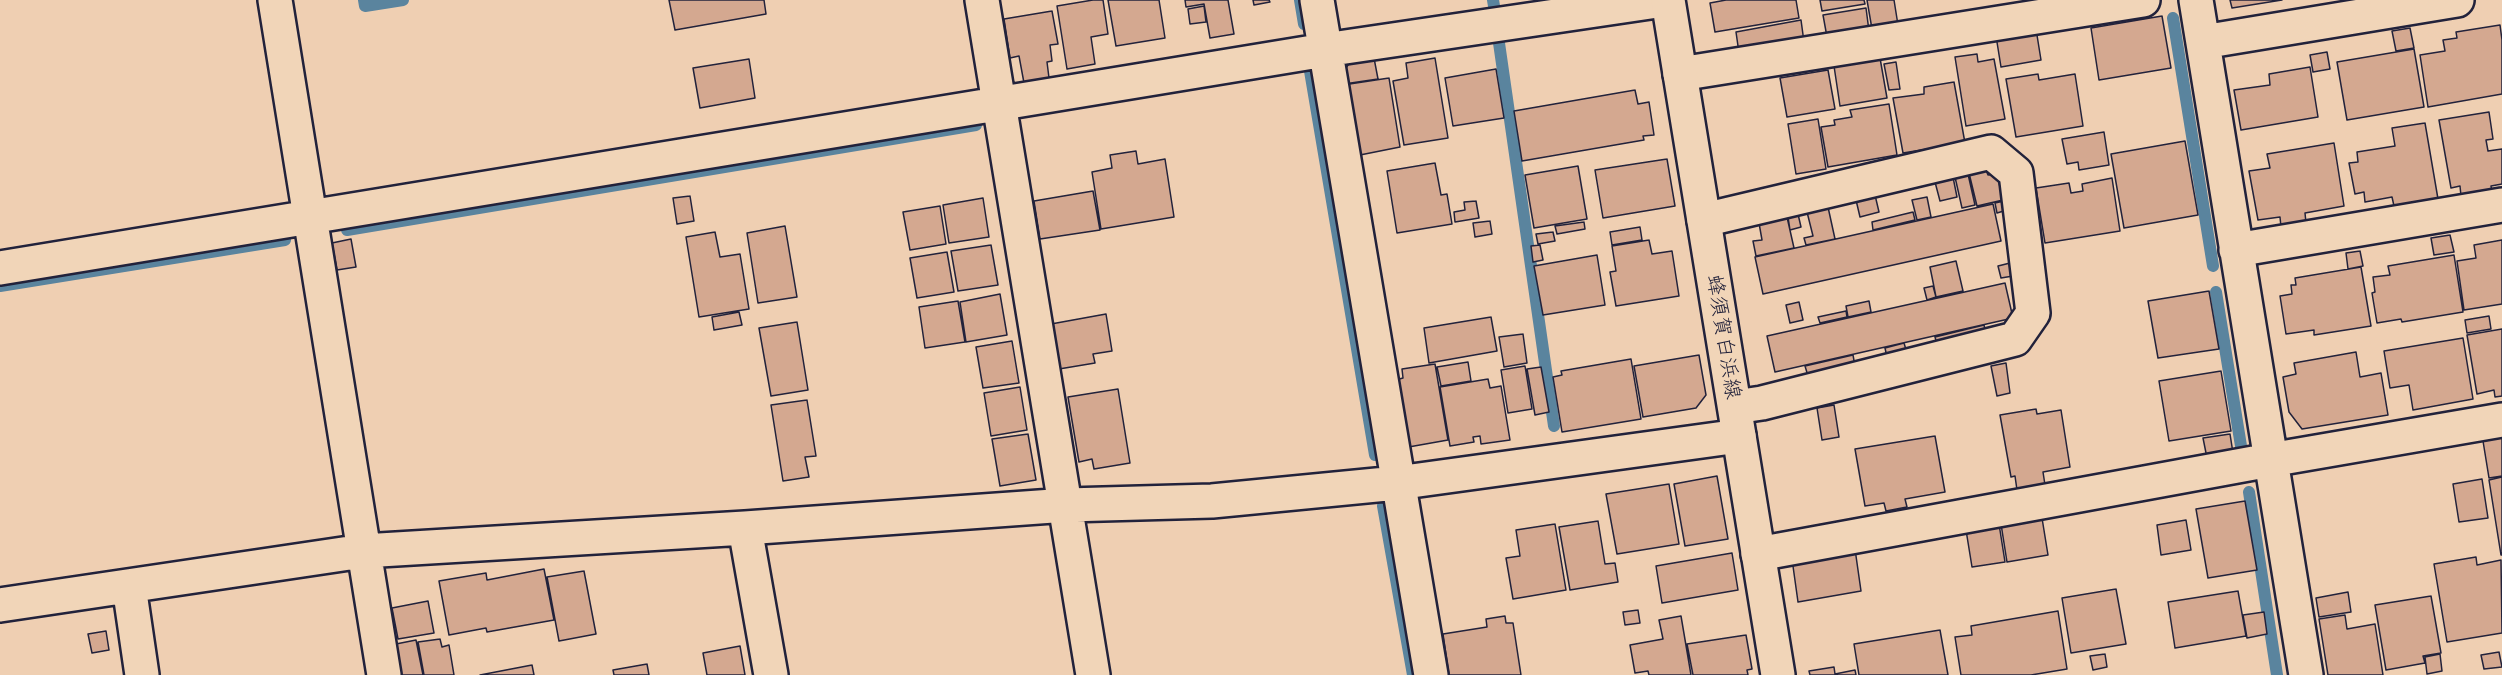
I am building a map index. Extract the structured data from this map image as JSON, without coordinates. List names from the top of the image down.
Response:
{
  "streets": {
    "street": ["蜂須賀白浜線"]
  }
}
